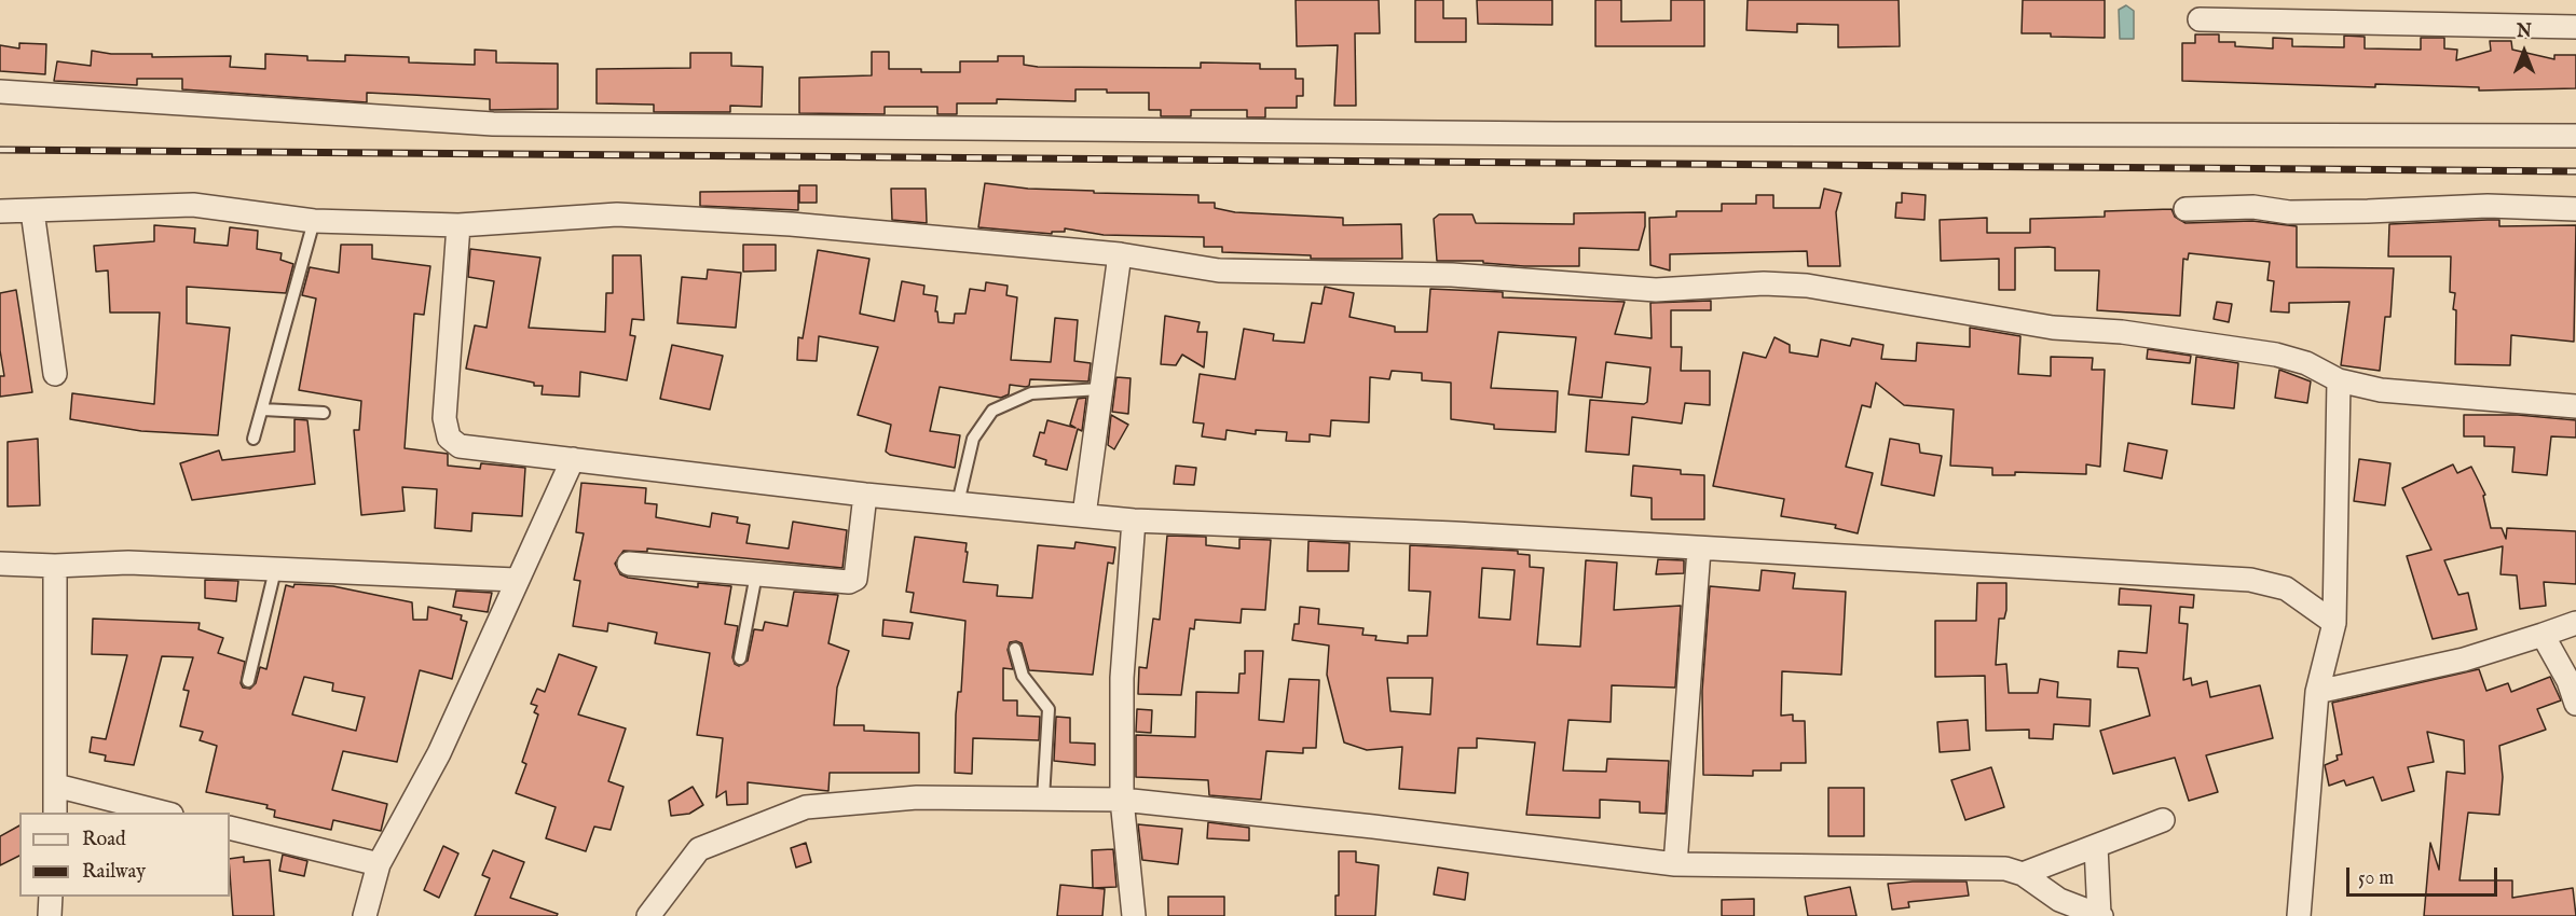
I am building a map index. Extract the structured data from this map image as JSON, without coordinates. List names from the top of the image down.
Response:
{
  "legend": ["Road", "Railway"],
  "scale_bar": "50 m",
  "north": "top"
}
